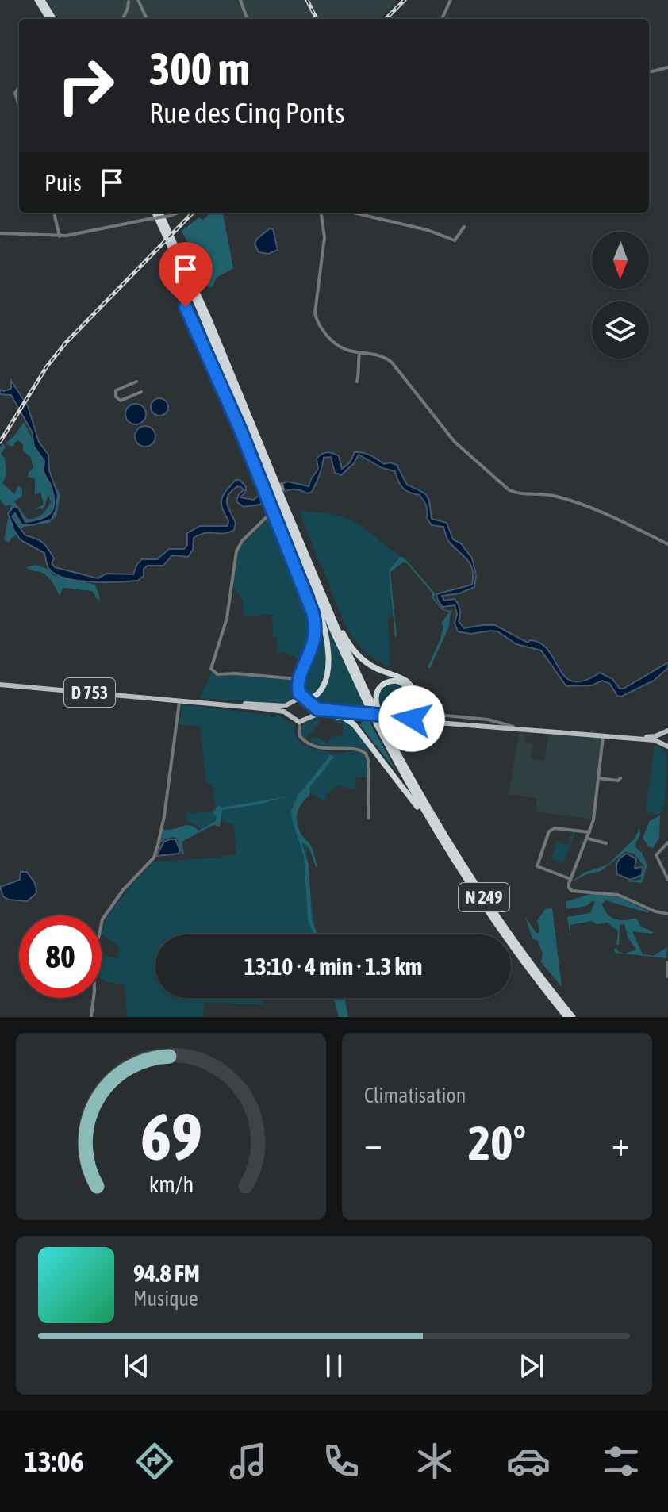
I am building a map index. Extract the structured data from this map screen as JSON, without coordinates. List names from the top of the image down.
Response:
{
  "streets": {
    "highway": ["N 249"],
    "main road": ["D 753"]
  },
  "crossings": [
    ["D 753", "N 249"]
  ],
  "north": "bottom",
  "page": {
    "turn": ["300 m", "Rue des Cinq Ponts"],
    "then": "Puis",
    "limit": "80",
    "trip": "13:10 · 4 min · 1.3 km",
    "tile": "Climatisation",
    "heat": ["−", "20°", "+"],
    "song": ["94.8 FM", "Musique"],
    "tabs": "13:06",
    "gauge": ["69", "km/h"]
  }
}
